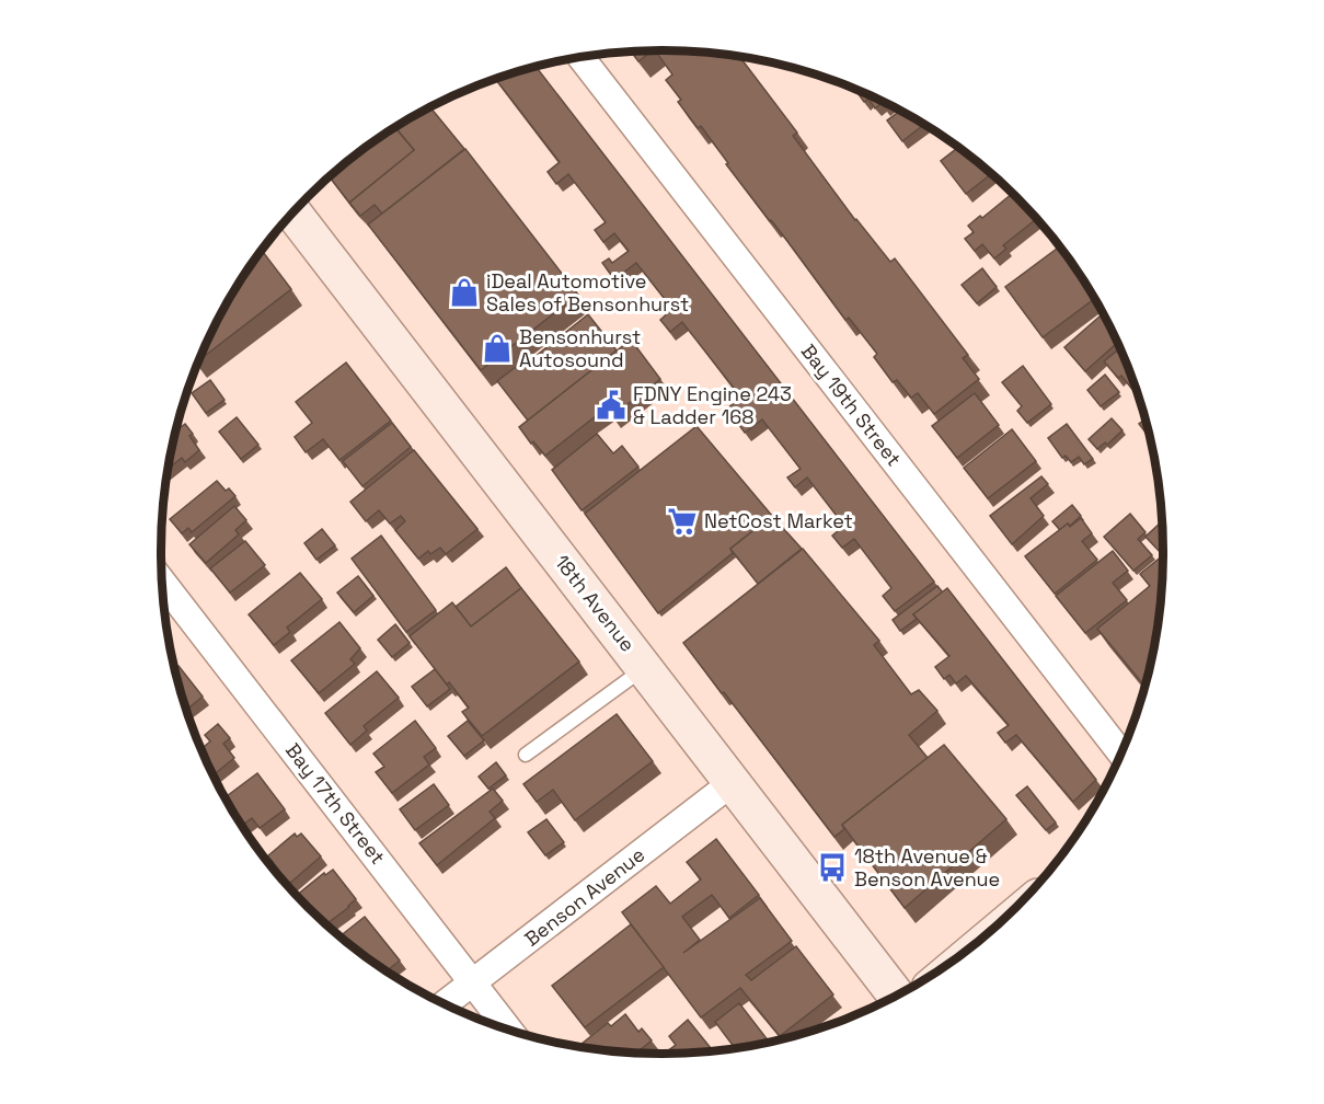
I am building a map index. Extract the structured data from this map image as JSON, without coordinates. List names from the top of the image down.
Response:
{
  "streets": {
    "street": [
      "Bay 19th Street",
      "18th Avenue",
      "Bay 17th Street",
      "Benson Avenue"
    ]
  },
  "crossings": [
    ["18th Avenue", "Benson Avenue"],
    ["Bay 17th Street", "Benson Avenue"]
  ],
  "places": {
    "shop": ["iDeal Automotive Sales of Bensonhurst", "Bensonhurst Autosound"],
    "public building": ["FDNY Engine 243 & Ladder 168"],
    "supermarket": ["NetCost Market"],
    "bus stop": ["18th Avenue & Benson Avenue"]
  }
}
